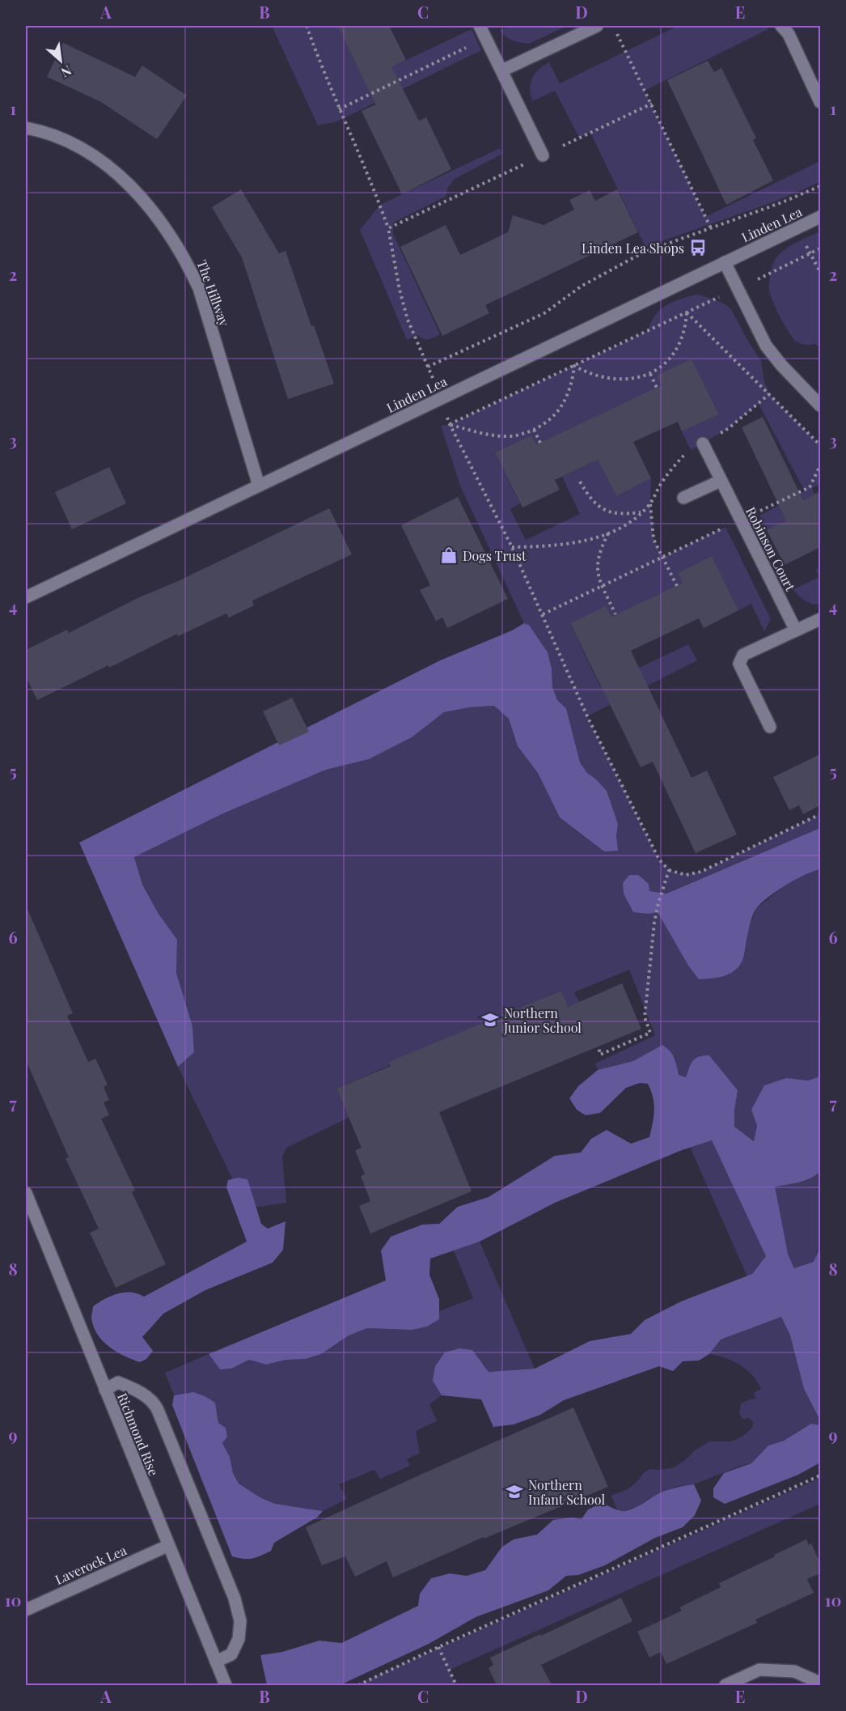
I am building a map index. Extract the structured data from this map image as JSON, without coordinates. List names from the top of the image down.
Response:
{
  "streets": {
    "street": [
      "Linden Lea",
      "The Hillway",
      "Robinson Court",
      "Richmond Rise",
      "Laverock Lea"
    ]
  },
  "crossings": [
    ["Linden Lea", "The Hillway"],
    ["Richmond Rise", "Laverock Lea"]
  ],
  "places": {
    "bus stop": ["Linden Lea Shops"],
    "shop": ["Dogs Trust"],
    "school or university": ["Northern Junior School", "Northern Infant School"]
  },
  "north": "bottom right",
  "grid": {
    "columns": [
      "A",
      "B",
      "C",
      "D",
      "E"
    ],
    "rows": [
      "1",
      "2",
      "3",
      "4",
      "5",
      "6",
      "7",
      "8",
      "9",
      "10"
    ]
  }
}
